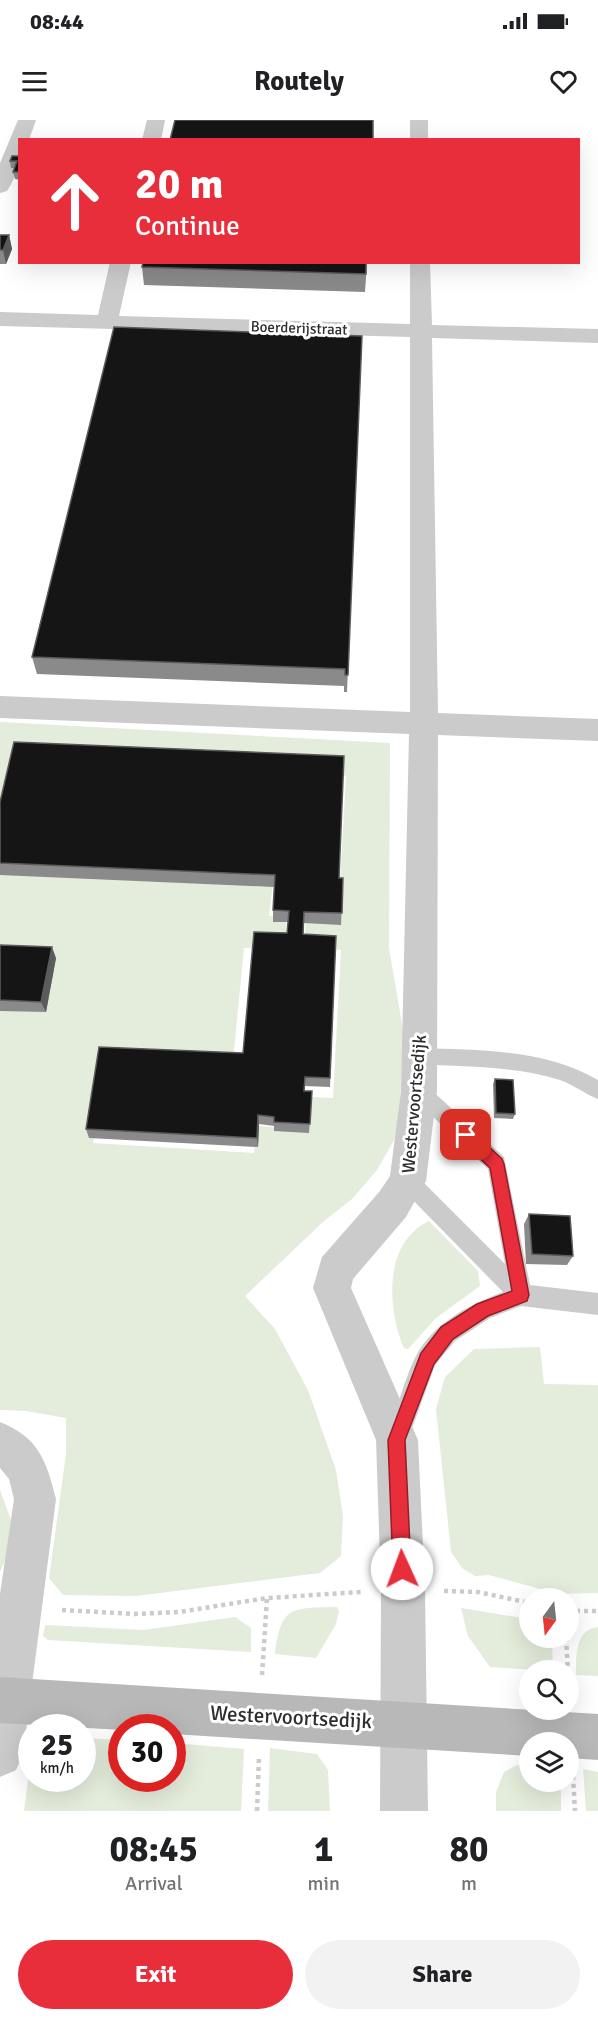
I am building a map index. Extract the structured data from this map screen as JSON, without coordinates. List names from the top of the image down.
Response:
{
  "streets": {
    "main road": ["Westervoortsedijk"],
    "street": ["Boerderijstraat"]
  },
  "crossings": [
    ["Boerderijstraat", "Westervoortsedijk"]
  ],
  "north": "bottom",
  "page": {
    "status": "08:44",
    "header": "Routely",
    "turn": ["20 m", "Continue"],
    "speed": "25 km/h",
    "limit": "30",
    "eta": [
      "08:45",
      "Arrival",
      "1",
      "min",
      "80",
      "m"
    ],
    "buttons": ["Exit", "Share"]
  }
}
